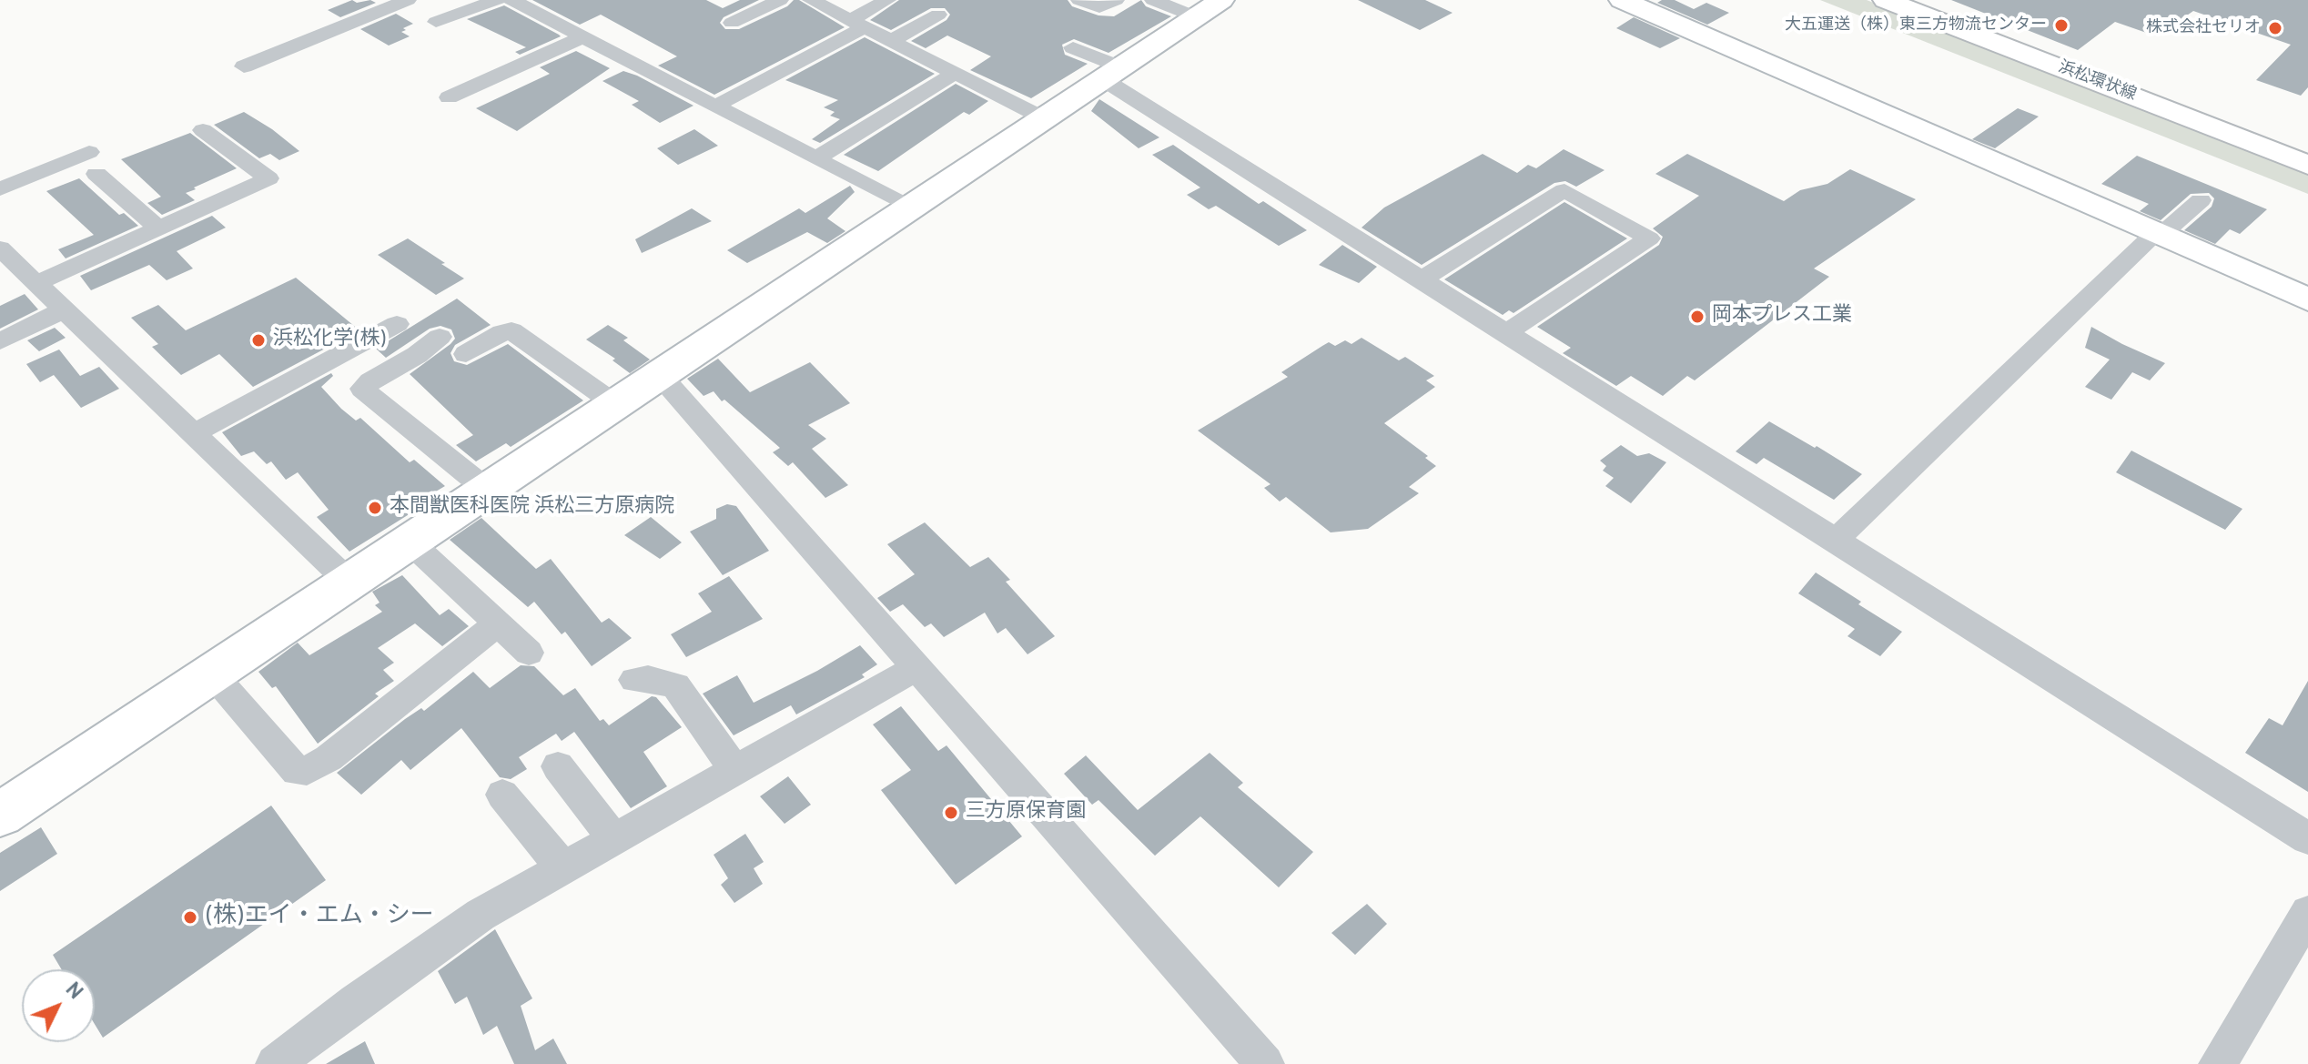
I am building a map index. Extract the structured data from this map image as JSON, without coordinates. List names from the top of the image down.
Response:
{
  "streets": {
    "main road": ["浜松環状線"]
  },
  "places": [
    "大五運送（株）東三方物流センター",
    "株式会社セリオ",
    "岡本プレス工業",
    "浜松化学(株)",
    "本間獣医科医院 浜松三方原病院",
    "三方原保育園",
    "(株)エイ・エム・シー"
  ],
  "north": "top right"
}
